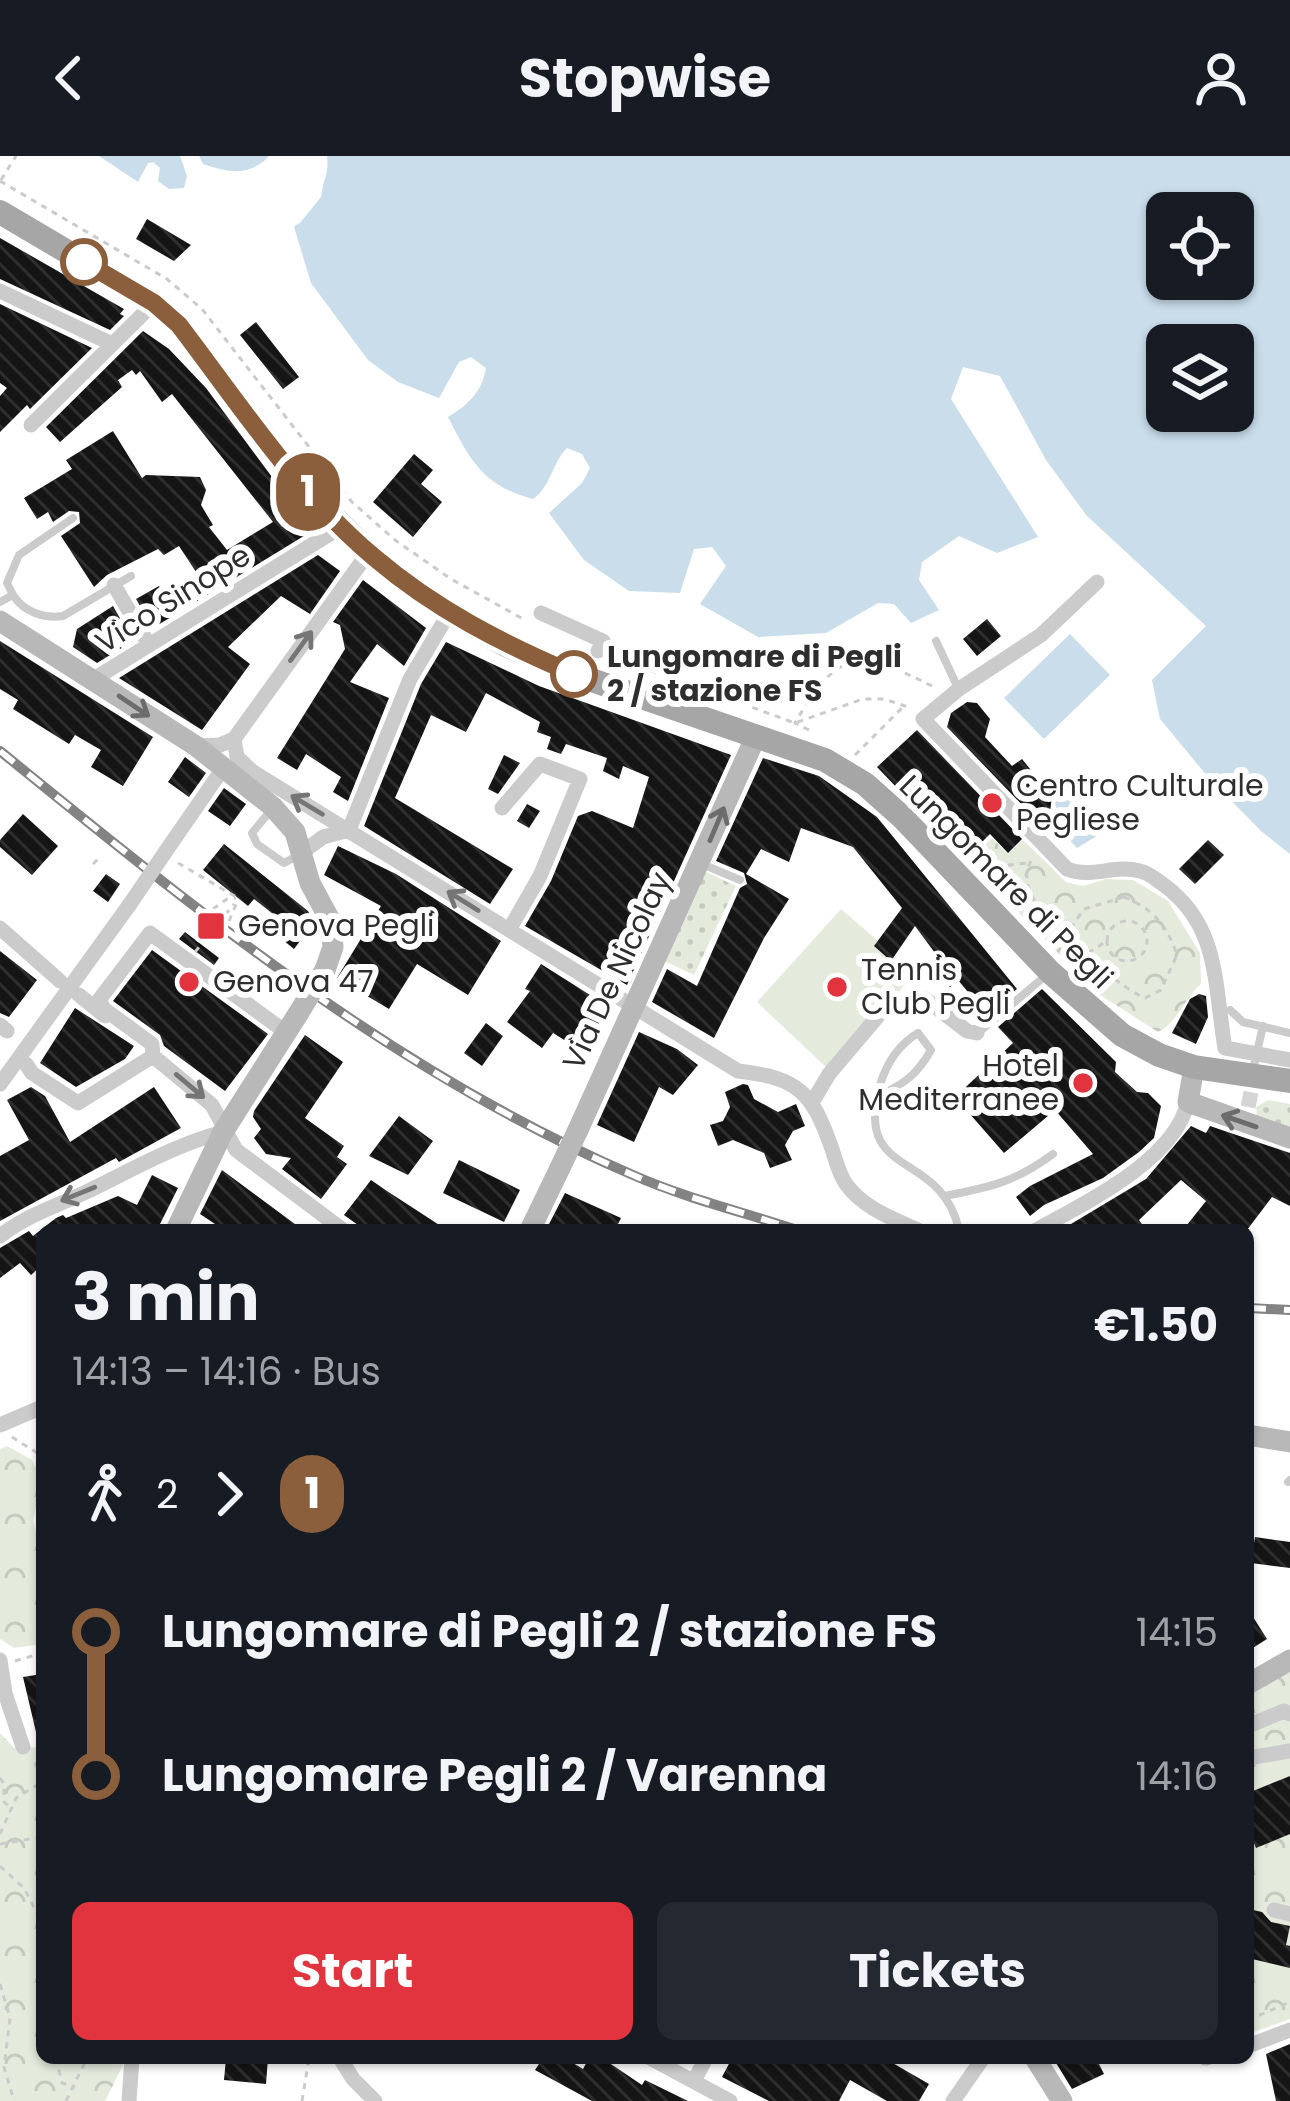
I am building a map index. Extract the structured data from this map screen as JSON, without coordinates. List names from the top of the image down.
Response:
{
  "streets": {
    "main road": ["Lungomare di Pegli"],
    "street": ["Vico Sinope", "Via De Nicolay"]
  },
  "crossings": [
    ["Vico Sinope", "Lungomare di Pegli"],
    ["Lungomare di Pegli", "Via De Nicolay"]
  ],
  "places": {
    "other": [
      "Lungomare di Pegli 2 / stazione FS",
      "Centro Culturale Pegliese",
      "Genova 47",
      "Tennis Club Pegli",
      "Hotel Mediterranee"
    ],
    "transit": ["Genova Pegli"]
  },
  "lines": ["bus line 1"],
  "page": {
    "header": "Stopwise",
    "on_map": "1",
    "heading": ["3 min", "14:13 – 14:16 · Bus", "€1.50"],
    "legs": ["2", "1"],
    "list": [
      {
        "name": "Lungomare di Pegli 2 / stazione FS",
        "value": "14:15"
      },
      {
        "name": "Lungomare Pegli 2 / Varenna",
        "value": "14:16"
      }
    ],
    "buttons": ["Start", "Tickets"]
  }
}
